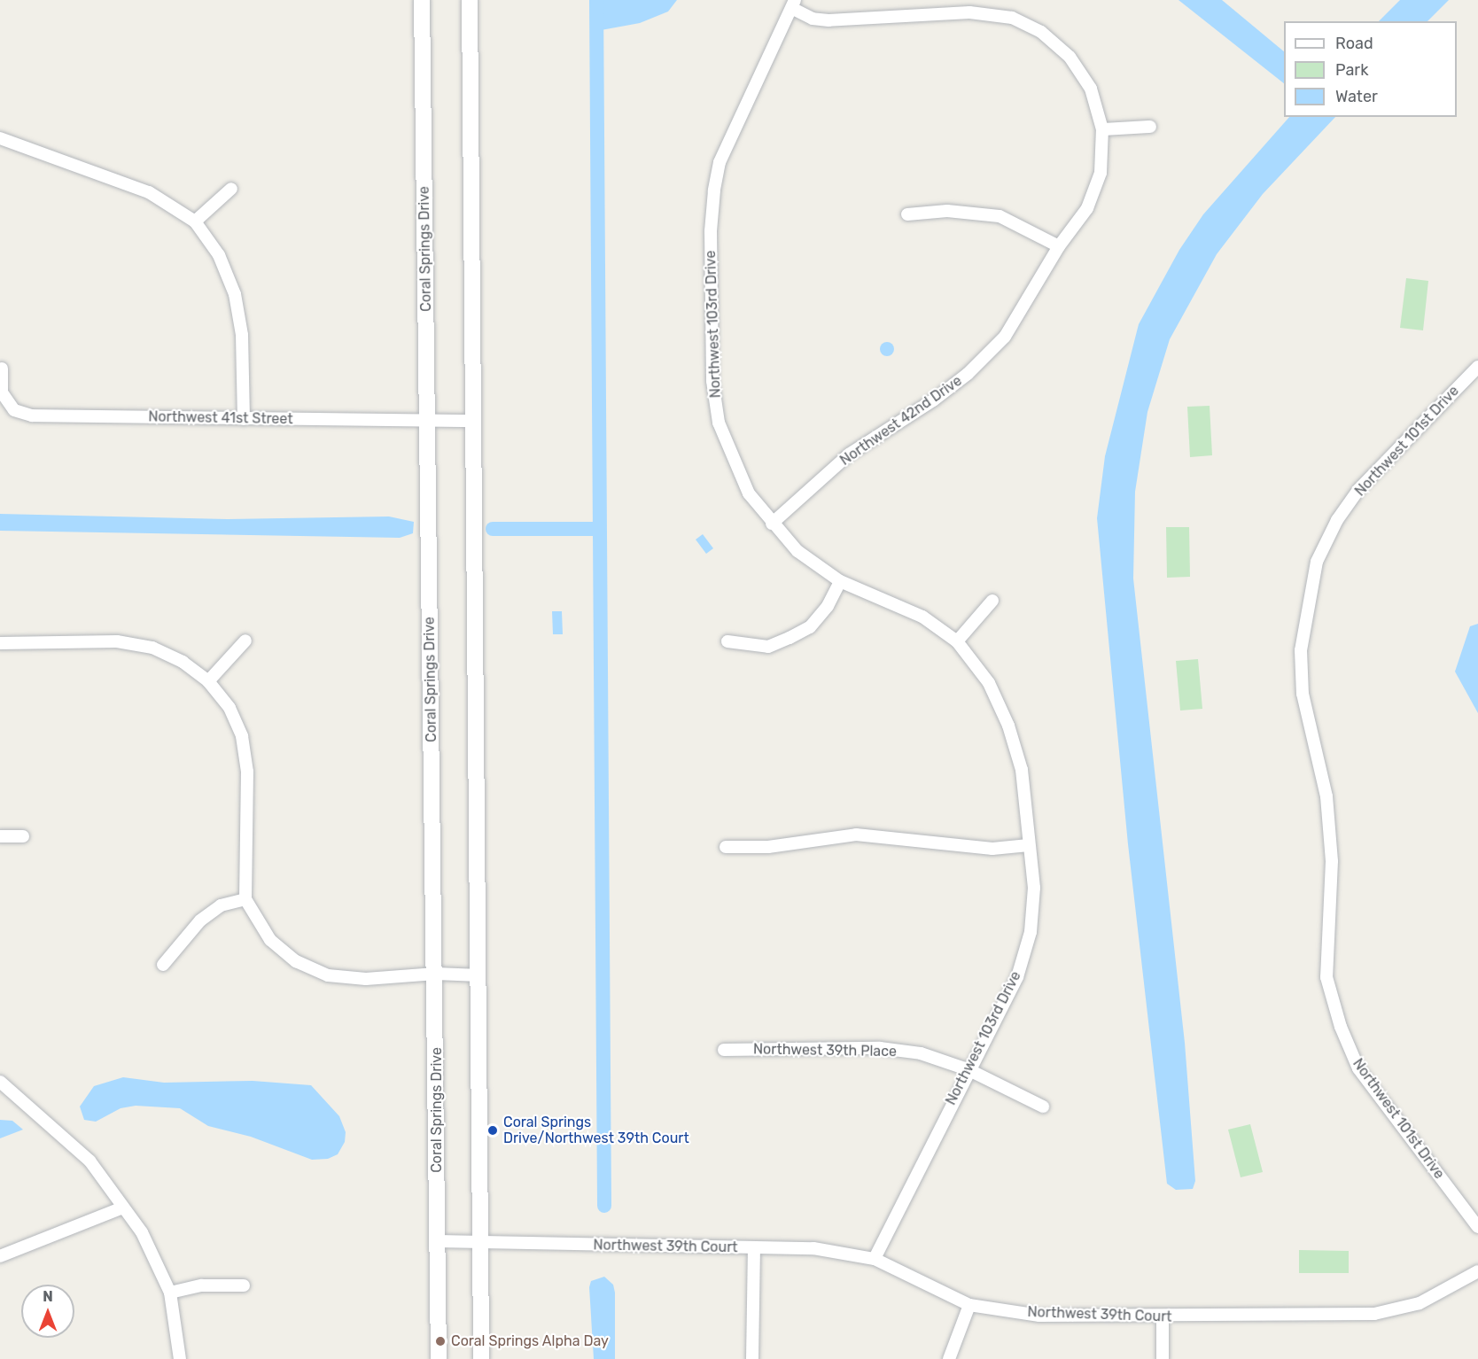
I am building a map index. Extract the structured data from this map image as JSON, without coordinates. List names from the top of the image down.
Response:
{
  "streets": {
    "main road": ["Coral Springs Drive"],
    "street": [
      "Northwest 103rd Drive",
      "Northwest 41st Street",
      "Northwest 42nd Drive",
      "Northwest 101st Drive",
      "Northwest 39th Place",
      "Northwest 39th Court"
    ]
  },
  "crossings": [
    ["Coral Springs Drive", "Northwest 41st Street"],
    ["Coral Springs Drive", "Northwest 39th Court"],
    ["Northwest 103rd Drive", "Northwest 42nd Drive"],
    ["Northwest 103rd Drive", "Northwest 39th Place"],
    ["Northwest 103rd Drive", "Northwest 39th Court"]
  ],
  "places": ["Coral Springs Drive/Northwest 39th Court", "Coral Springs Alpha Day"],
  "legend": ["Road", "Park", "Water"],
  "north": "top"
}
